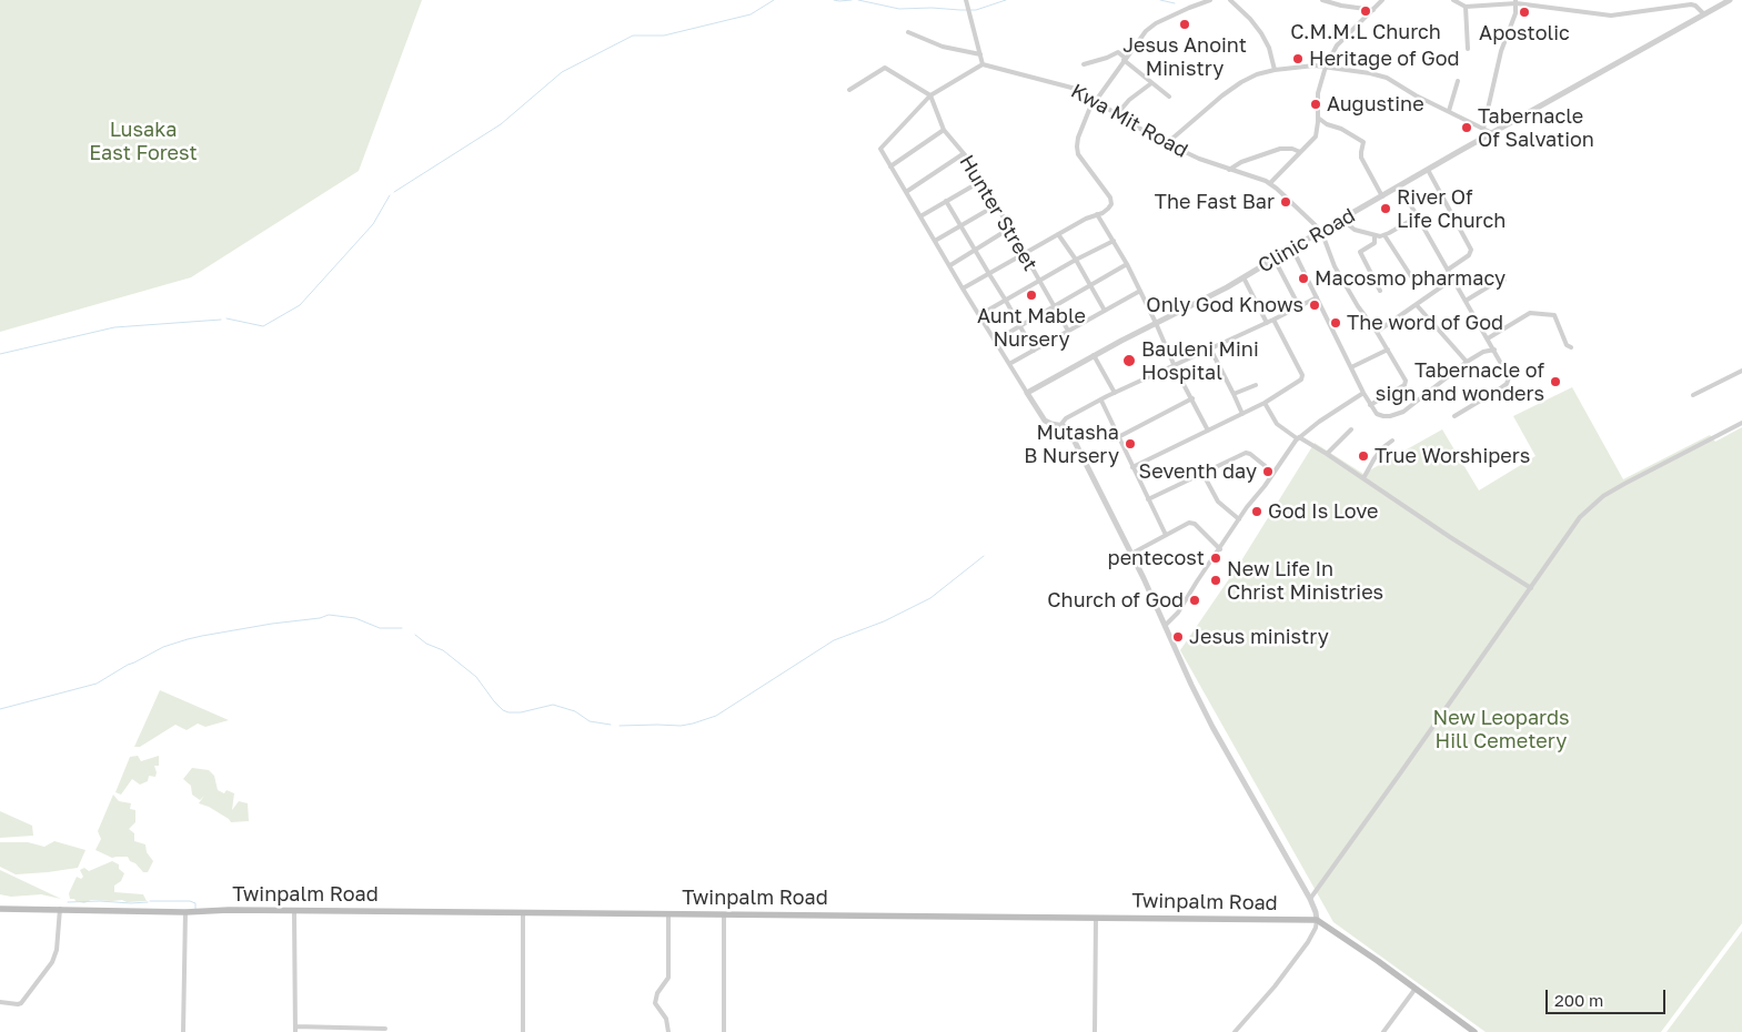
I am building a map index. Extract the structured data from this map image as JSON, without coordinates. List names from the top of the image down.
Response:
{
  "streets": {
    "main road": ["Twinpalm Road"],
    "street": ["Kwa Mit Road", "Hunter Street", "Clinic Road"]
  },
  "crossings": [
    ["Kwa Mit Road", "Clinic Road"]
  ],
  "parks": ["Lusaka East Forest", "New Leopards Hill Cemetery"],
  "places": [
    "C.M.M.L Church",
    "Apostolic",
    "Jesus Anoint Ministry",
    "Heritage of God",
    "Augustine",
    "Tabernacle Of Salvation",
    "The Fast Bar",
    "River Of Life Church",
    "Macosmo pharmacy",
    "Aunt Mable Nursery",
    "Only God Knows",
    "The word of God",
    "Bauleni Mini Hospital",
    "Tabernacle of sign and wonders",
    "Mutasha B Nursery",
    "True Worshipers",
    "Seventh day",
    "God Is Love",
    "pentecost",
    "New Life In Christ Ministries",
    "Church of God",
    "Jesus ministry"
  ],
  "scale_bar": "200 m"
}
